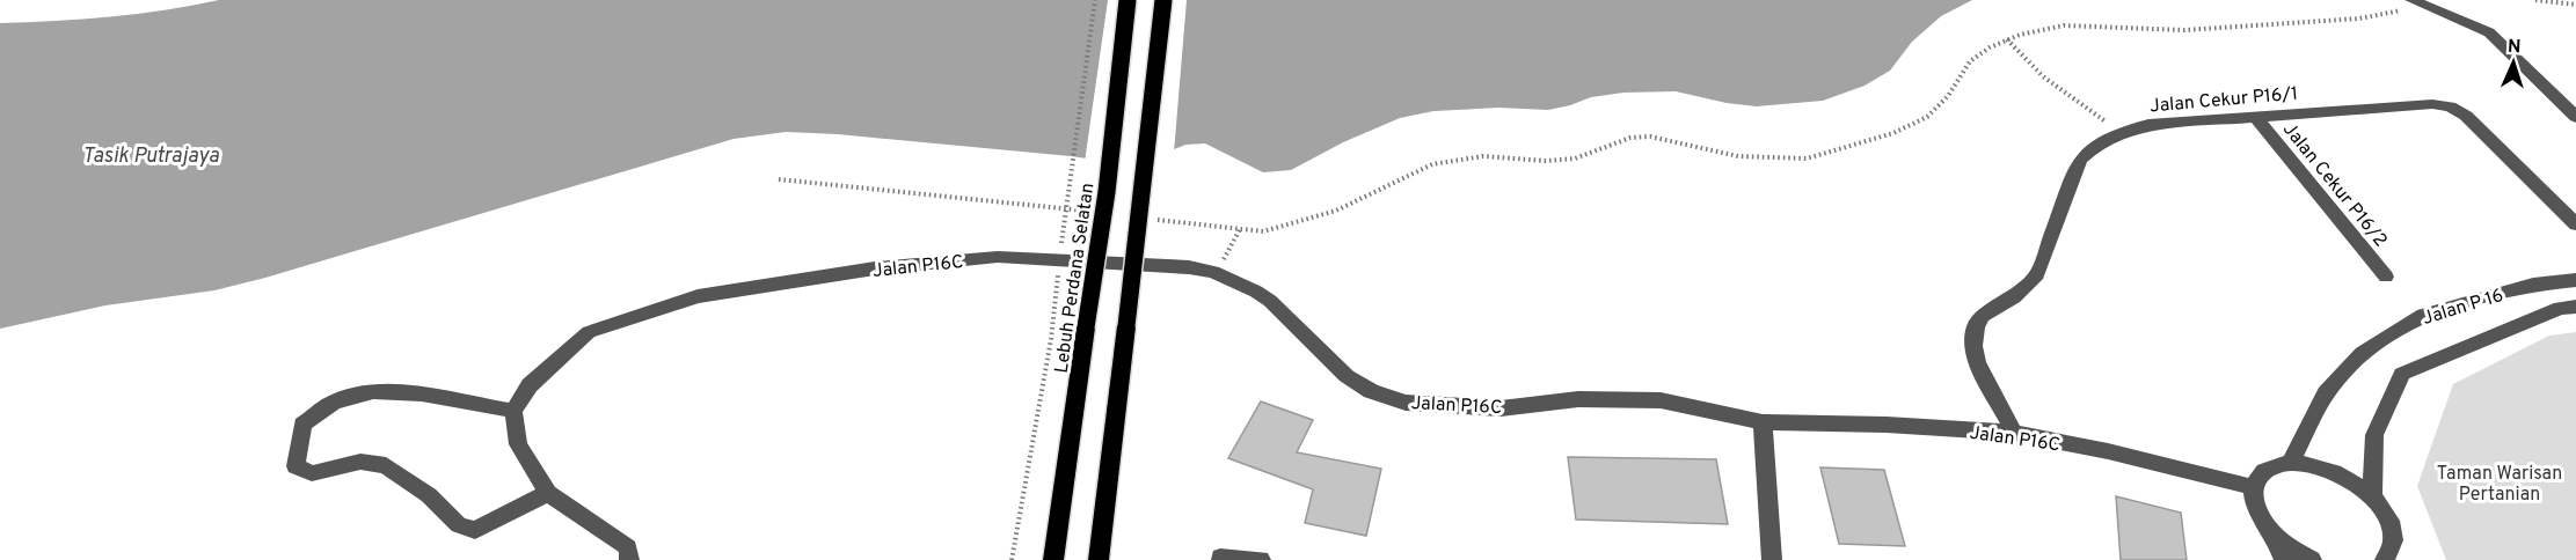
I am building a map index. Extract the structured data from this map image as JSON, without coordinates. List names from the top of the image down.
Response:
{
  "streets": {
    "main road": ["Lebuh Perdana Selatan"],
    "street": [
      "Jalan Cekur P16/1",
      "Jalan Cekur P16/2",
      "Jalan P16C",
      "Jalan P 16"
    ]
  },
  "crossings": [
    ["Jalan Cekur P16/1", "Jalan Cekur P16/2"],
    ["Jalan Cekur P16/1", "Jalan P16C"]
  ],
  "water": ["Tasik Putrajaya"],
  "parks": ["Taman Warisan Pertanian"],
  "north": "top"
}
